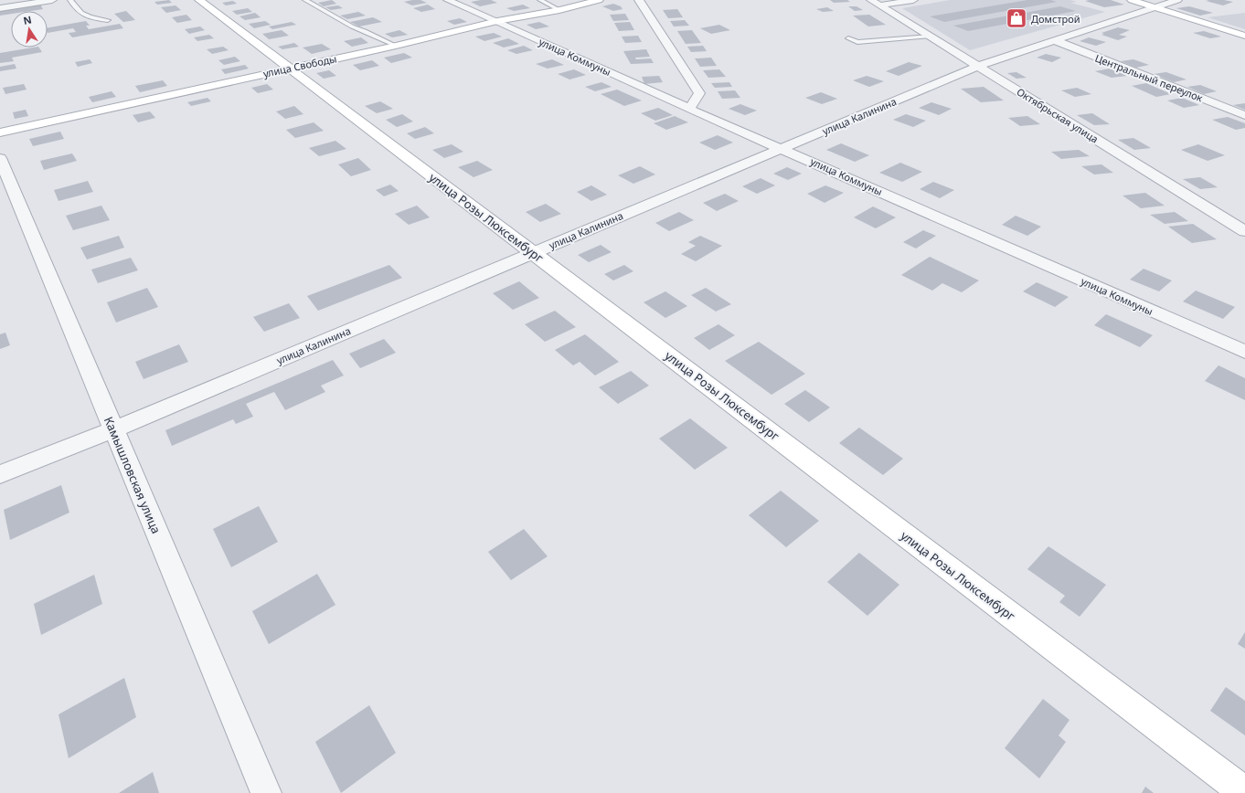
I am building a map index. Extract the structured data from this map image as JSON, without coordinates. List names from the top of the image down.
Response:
{
  "streets": {
    "street": [
      "улица Коммуны",
      "улица Свободы",
      "Центральный переулок",
      "Октябрьская улица",
      "улица Калинина",
      "улица Розы Люксембург",
      "Камышловская улица"
    ]
  },
  "crossings": [
    ["улица Коммуны", "улица Свободы"],
    ["улица Коммуны", "улица Калинина"],
    ["улица Свободы", "улица Розы Люксембург"],
    ["Центральный переулок", "улица Калинина"],
    ["Октябрьская улица", "улица Калинина"],
    ["улица Калинина", "улица Розы Люксембург"],
    ["улица Калинина", "Камышловская улица"]
  ],
  "places": {
    "shop": ["Домстрой"]
  },
  "north": "top"
}
